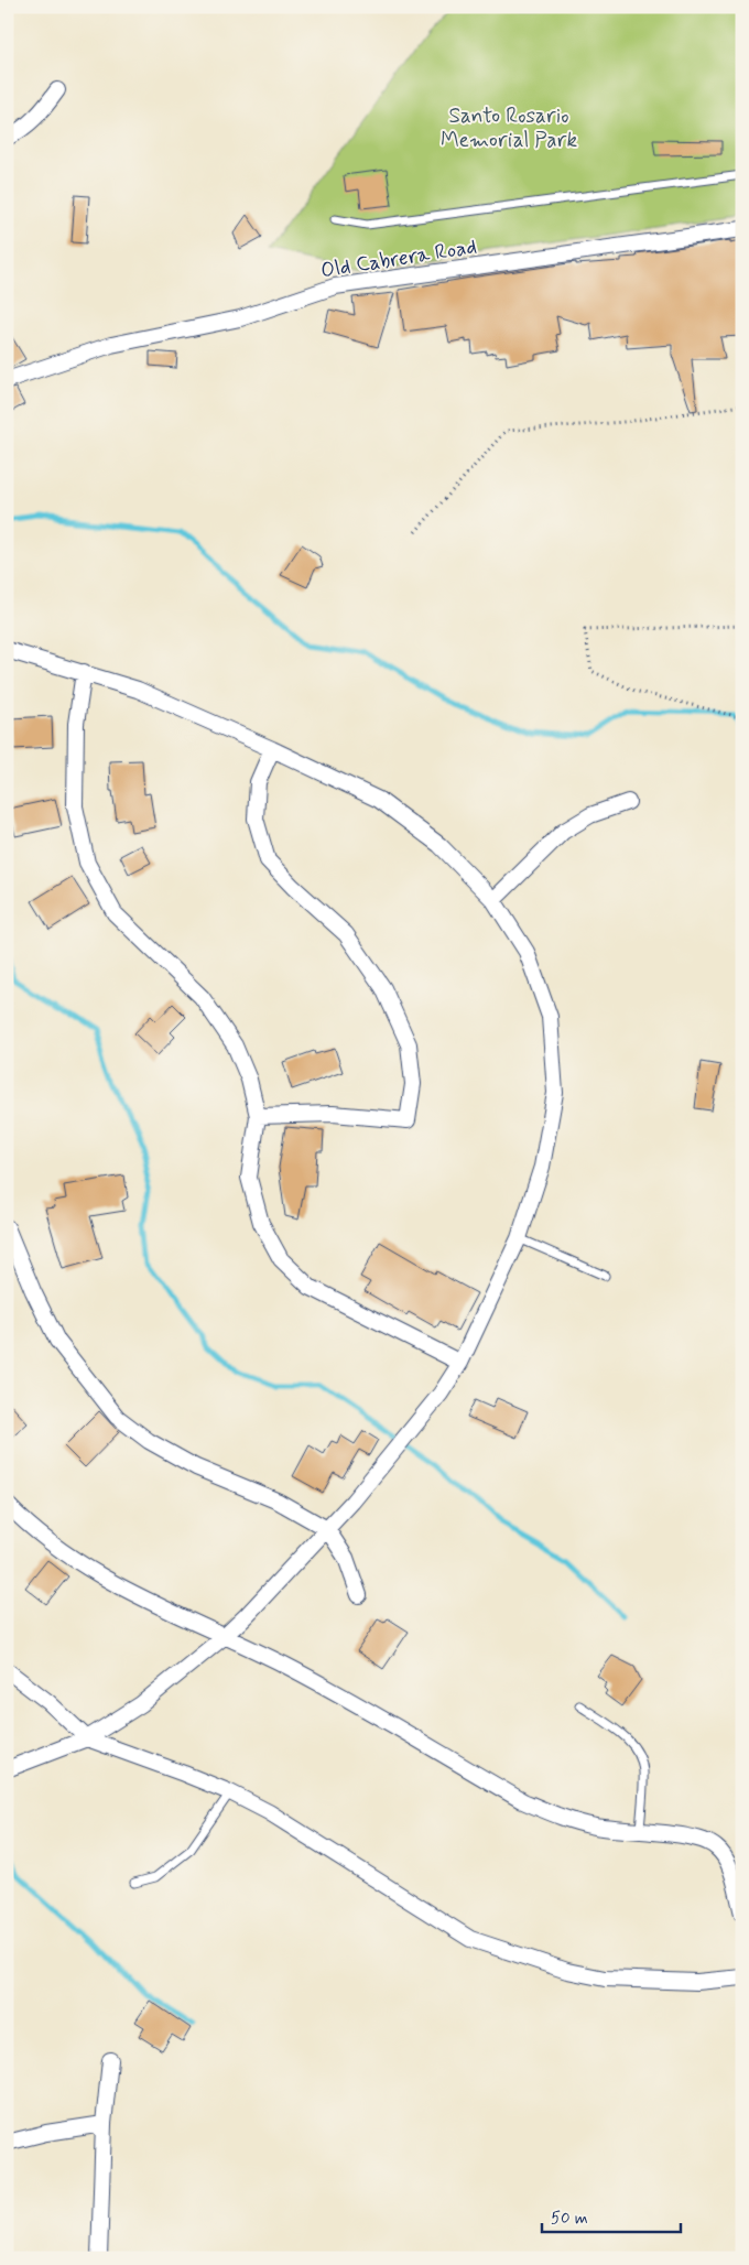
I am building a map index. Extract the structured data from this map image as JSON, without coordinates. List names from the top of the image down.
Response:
{
  "streets": {
    "street": ["Old Cabrera Road"]
  },
  "parks": ["Santo Rosario Memorial Park"],
  "scale_bar": "50 m"
}
